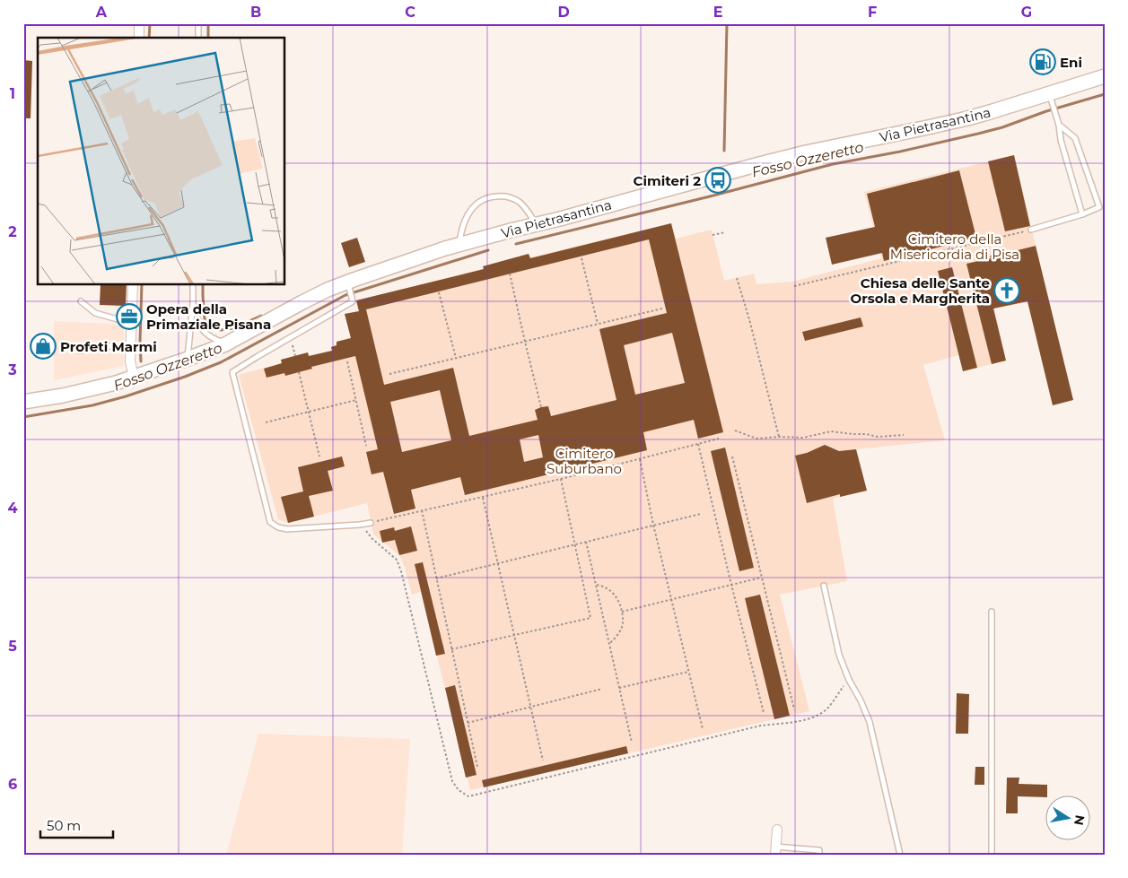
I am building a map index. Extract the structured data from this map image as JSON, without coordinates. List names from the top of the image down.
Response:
{
  "streets": {
    "street": ["Via Pietrasantina"]
  },
  "water": ["Fosso Ozzeretto"],
  "parks": ["Cimitero della Misericordia di Pisa", "Cimitero Suburbano"],
  "places": {
    "fuel station": ["Eni"],
    "bus stop": ["Cimiteri 2"],
    "church": ["Chiesa delle Sante Orsola e Margherita"],
    "office": ["Opera della Primaziale Pisana"],
    "shop": ["Profeti Marmi"]
  },
  "scale_bar": "50 m",
  "north": "right",
  "grid": {
    "columns": [
      "A",
      "B",
      "C",
      "D",
      "E",
      "F",
      "G"
    ],
    "rows": [
      "1",
      "2",
      "3",
      "4",
      "5",
      "6"
    ]
  }
}
